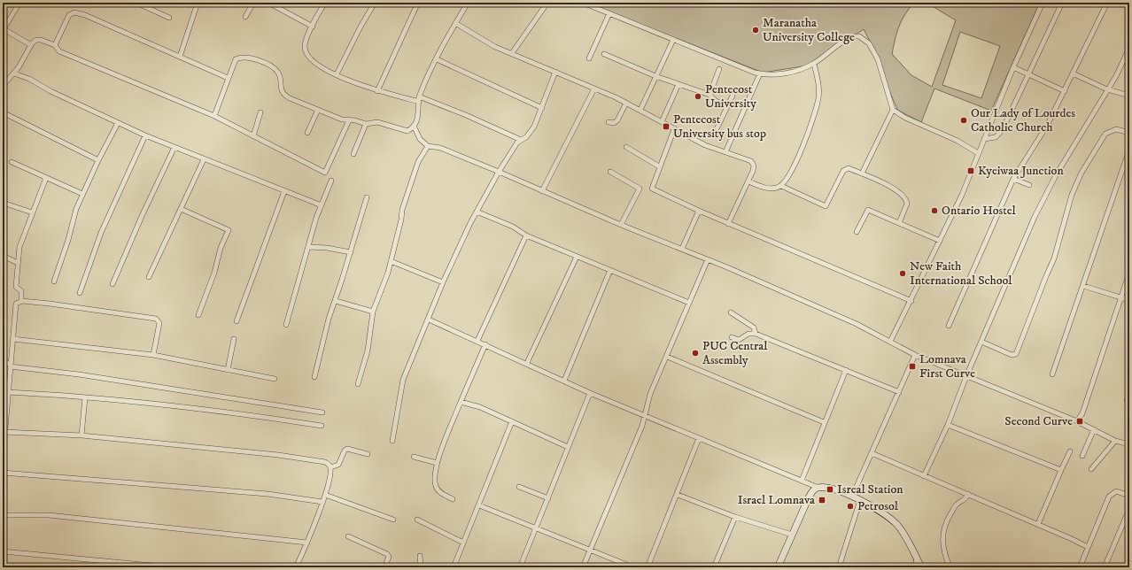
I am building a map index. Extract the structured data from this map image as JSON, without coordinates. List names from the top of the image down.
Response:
{
  "places": {
    "other": [
      "Maranatha University College",
      "Pentecost University",
      "Our Lady of Lourdes Catholic Church",
      "Ontario Hostel",
      "New Faith International School",
      "PUC Central Assembly",
      "Petrosol"
    ],
    "transit": [
      "Pentecost University bus stop",
      "Kyeiwaa Junction",
      "Lomnava First Curve",
      "Second Curve",
      "Isreal Station",
      "Israel Lomnava"
    ]
  }
}
